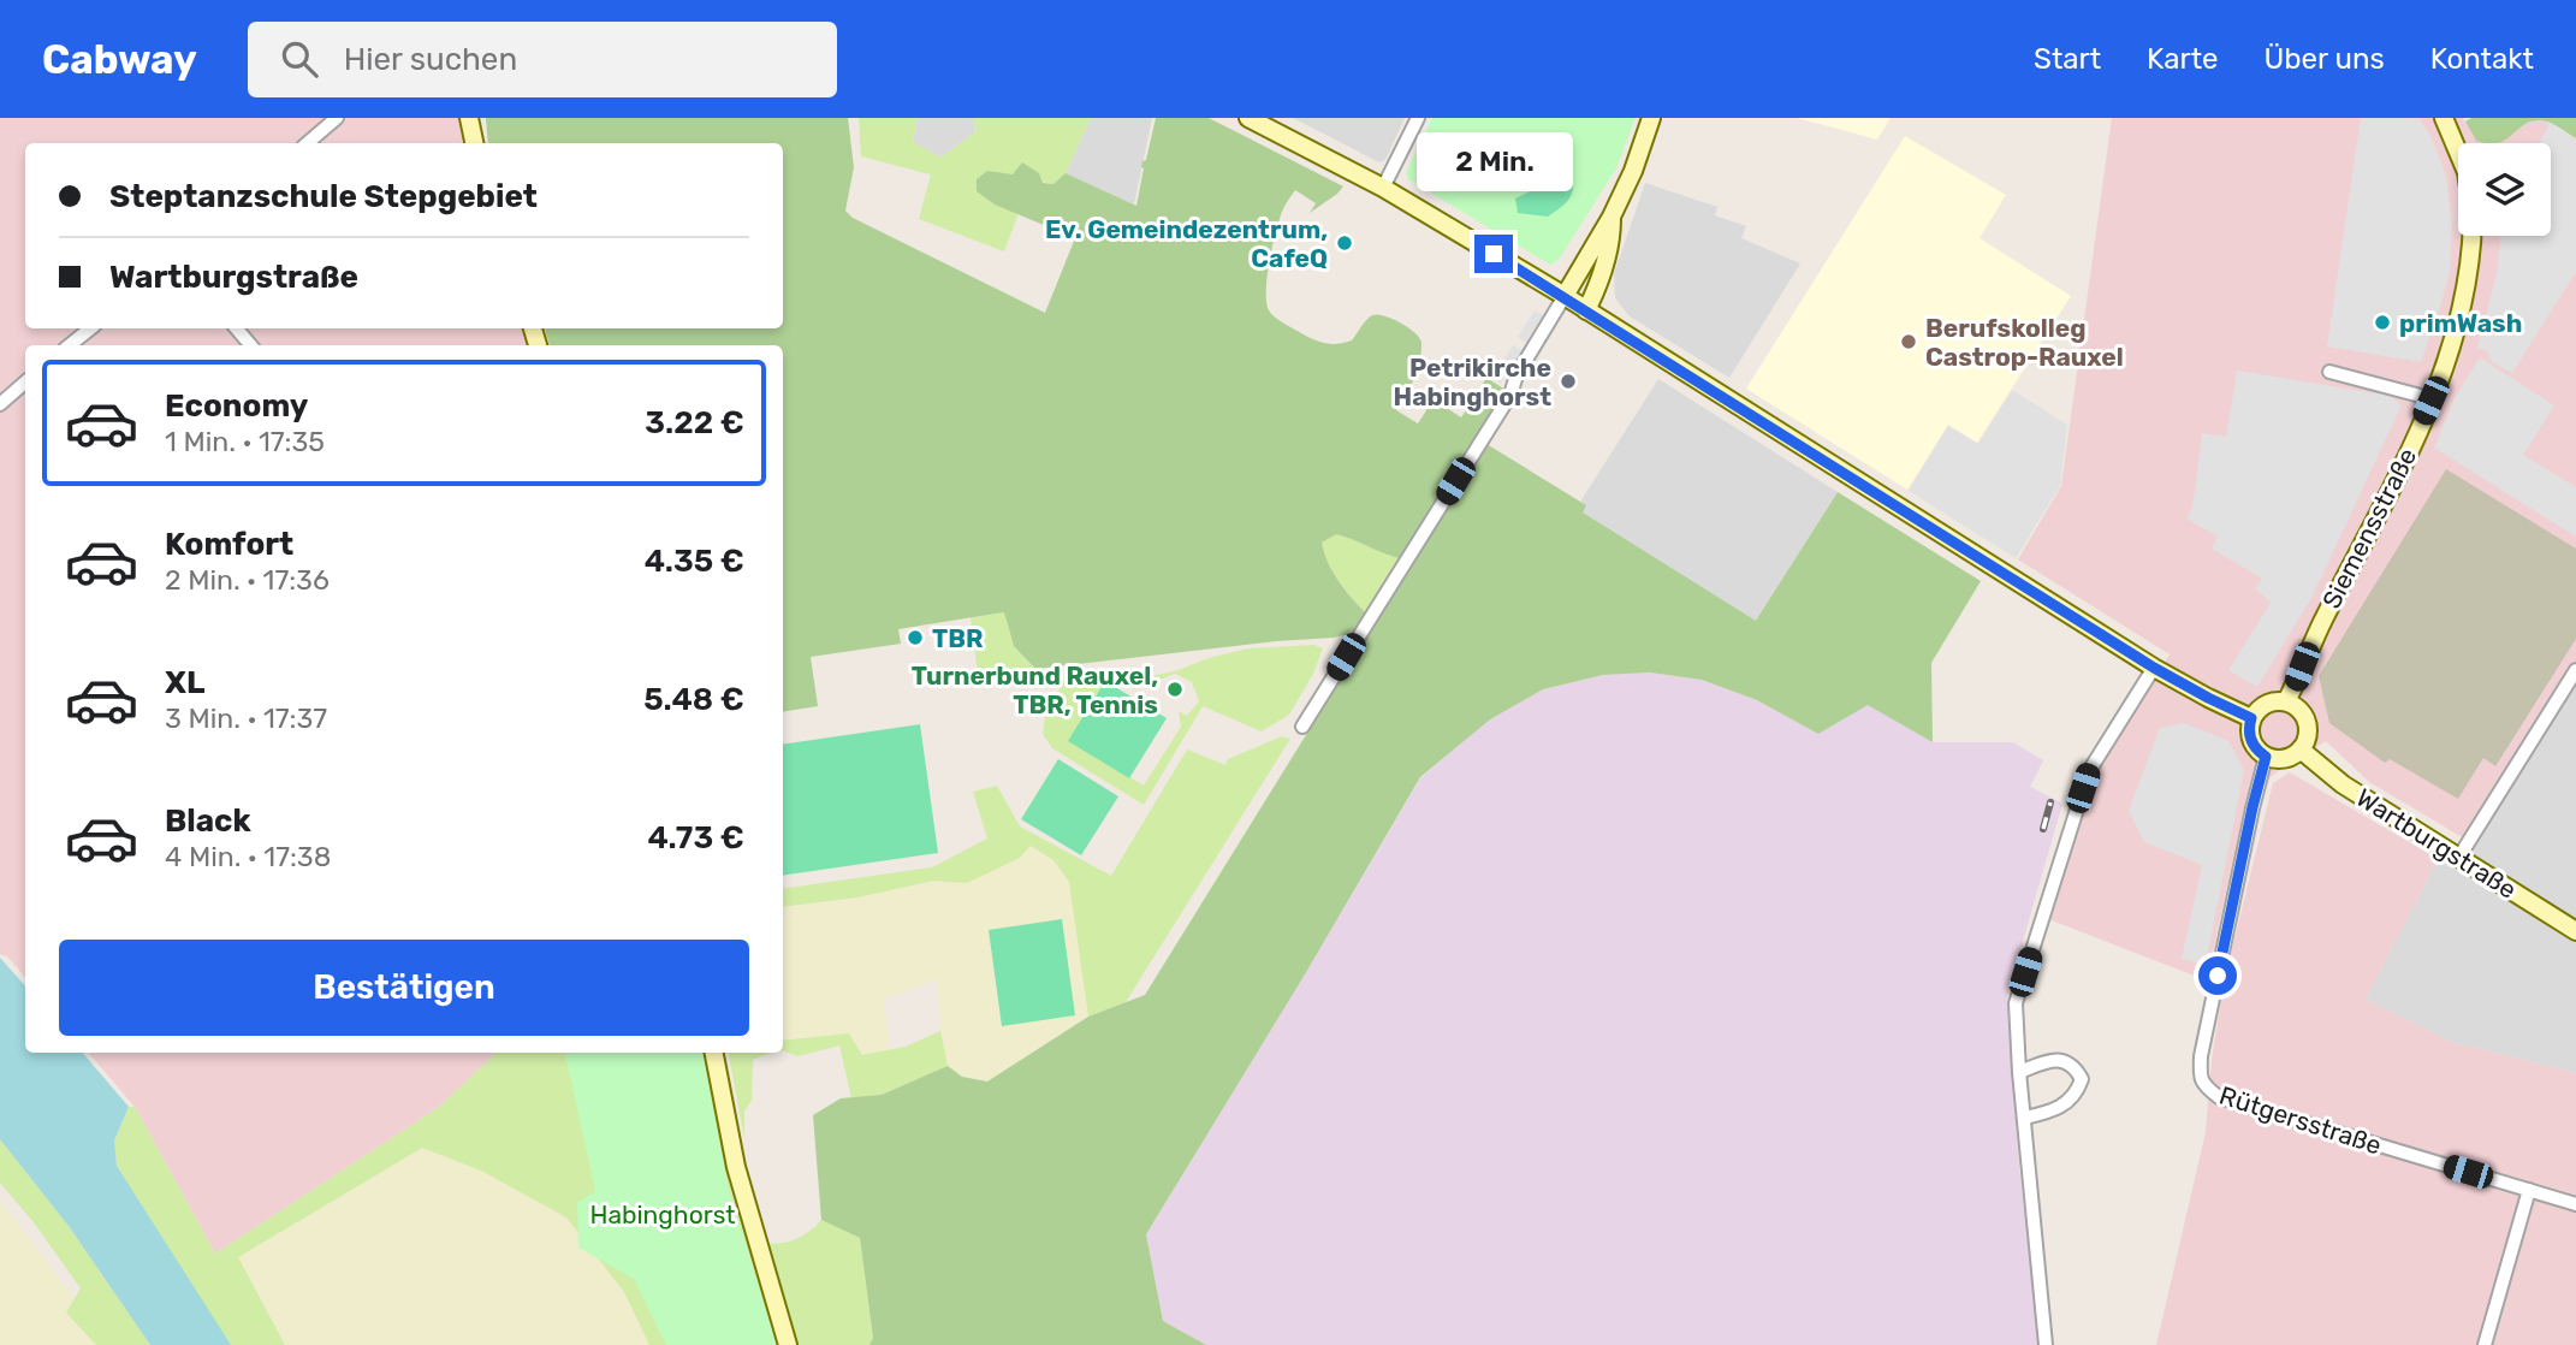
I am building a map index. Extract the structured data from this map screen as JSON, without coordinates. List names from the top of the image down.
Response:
{
  "streets": {
    "main road": ["Siemensstraße", "Wartburgstraße"],
    "street": ["Rütgersstraße"]
  },
  "crossings": [
    ["Siemensstraße", "Wartburgstraße"],
    ["Siemensstraße", "Rütgersstraße"],
    ["Wartburgstraße", "Rütgersstraße"]
  ],
  "parks": ["Habinghorst"],
  "places": [
    "Ev. Gemeindezentrum, CafeQ",
    "primWash",
    "Berufskolleg Castrop-Rauxel",
    "Petrikirche Habinghorst",
    "TBR",
    "Turnerbund Rauxel, TBR, Tennis"
  ],
  "page": {
    "header": "Cabway",
    "search": "Hier suchen",
    "nav": [
      "Start",
      "Karte",
      "Über uns",
      "Kontakt"
    ],
    "bubble": "2 Min.",
    "banner": ["Steptanzschule Stepgebiet", "Wartburgstraße"],
    "list": [
      {
        "name": "Economy",
        "note": "1 Min. · 17:35",
        "value": "3.22 €"
      },
      {
        "name": "Komfort",
        "note": "2 Min. · 17:36",
        "value": "4.35 €"
      },
      {
        "name": "XL",
        "note": "3 Min. · 17:37",
        "value": "5.48 €"
      },
      {
        "name": "Black",
        "note": "4 Min. · 17:38",
        "value": "4.73 €"
      }
    ],
    "buttons": "Bestätigen"
  }
}
